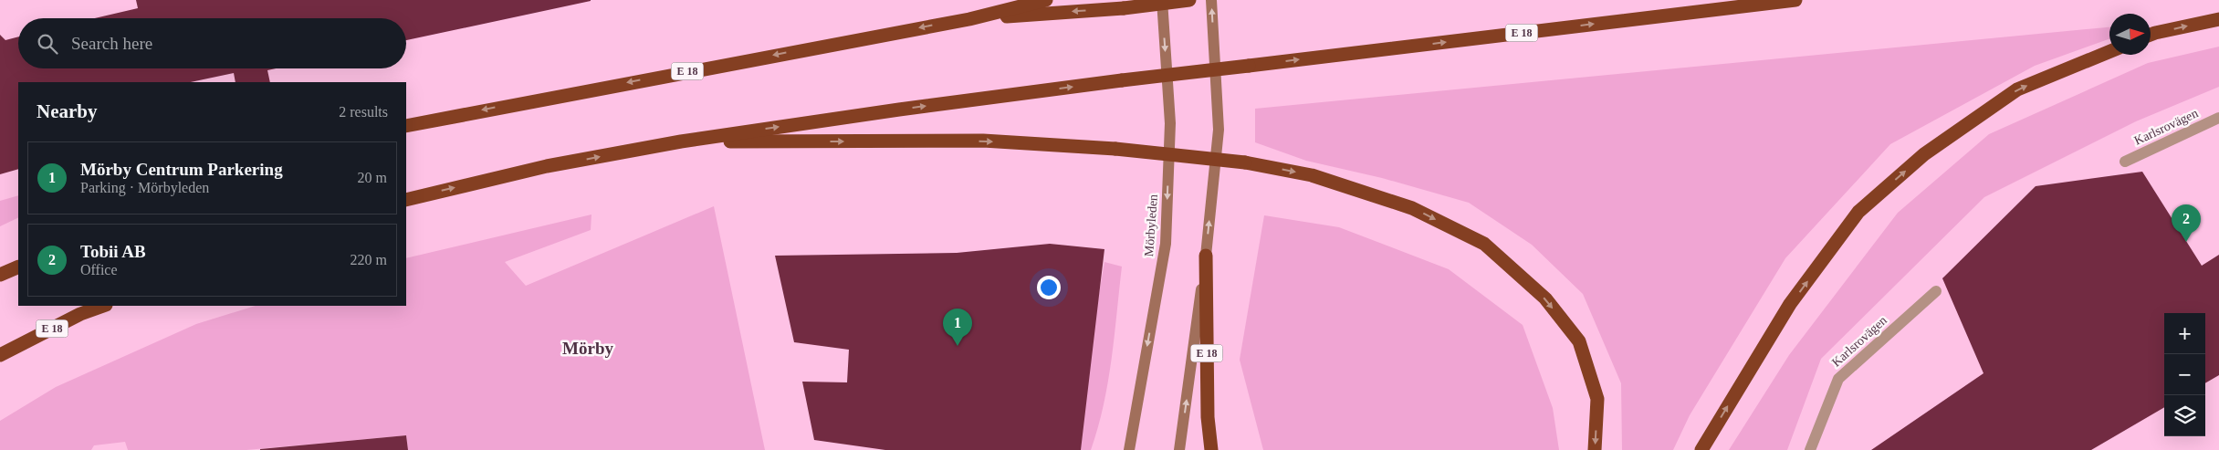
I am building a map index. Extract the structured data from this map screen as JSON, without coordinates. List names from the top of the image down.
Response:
{
  "streets": {
    "highway": ["E 18"],
    "street": ["Mörbyleden"],
    "lane": ["Karlsrovägen"]
  },
  "districts": ["Mörby"],
  "north": "right",
  "page": {
    "search": "Search here",
    "heading": ["Nearby", "2 results"],
    "list": [
      {
        "mark": "1",
        "name": "Mörby Centrum Parkering",
        "note": "Parking · Mörbyleden",
        "value": "20 m"
      },
      {
        "mark": "2",
        "name": "Tobii AB",
        "note": "Office",
        "value": "220 m"
      }
    ],
    "pins": ["2", "1"],
    "map_buttons": ["+", "−"]
  }
}
